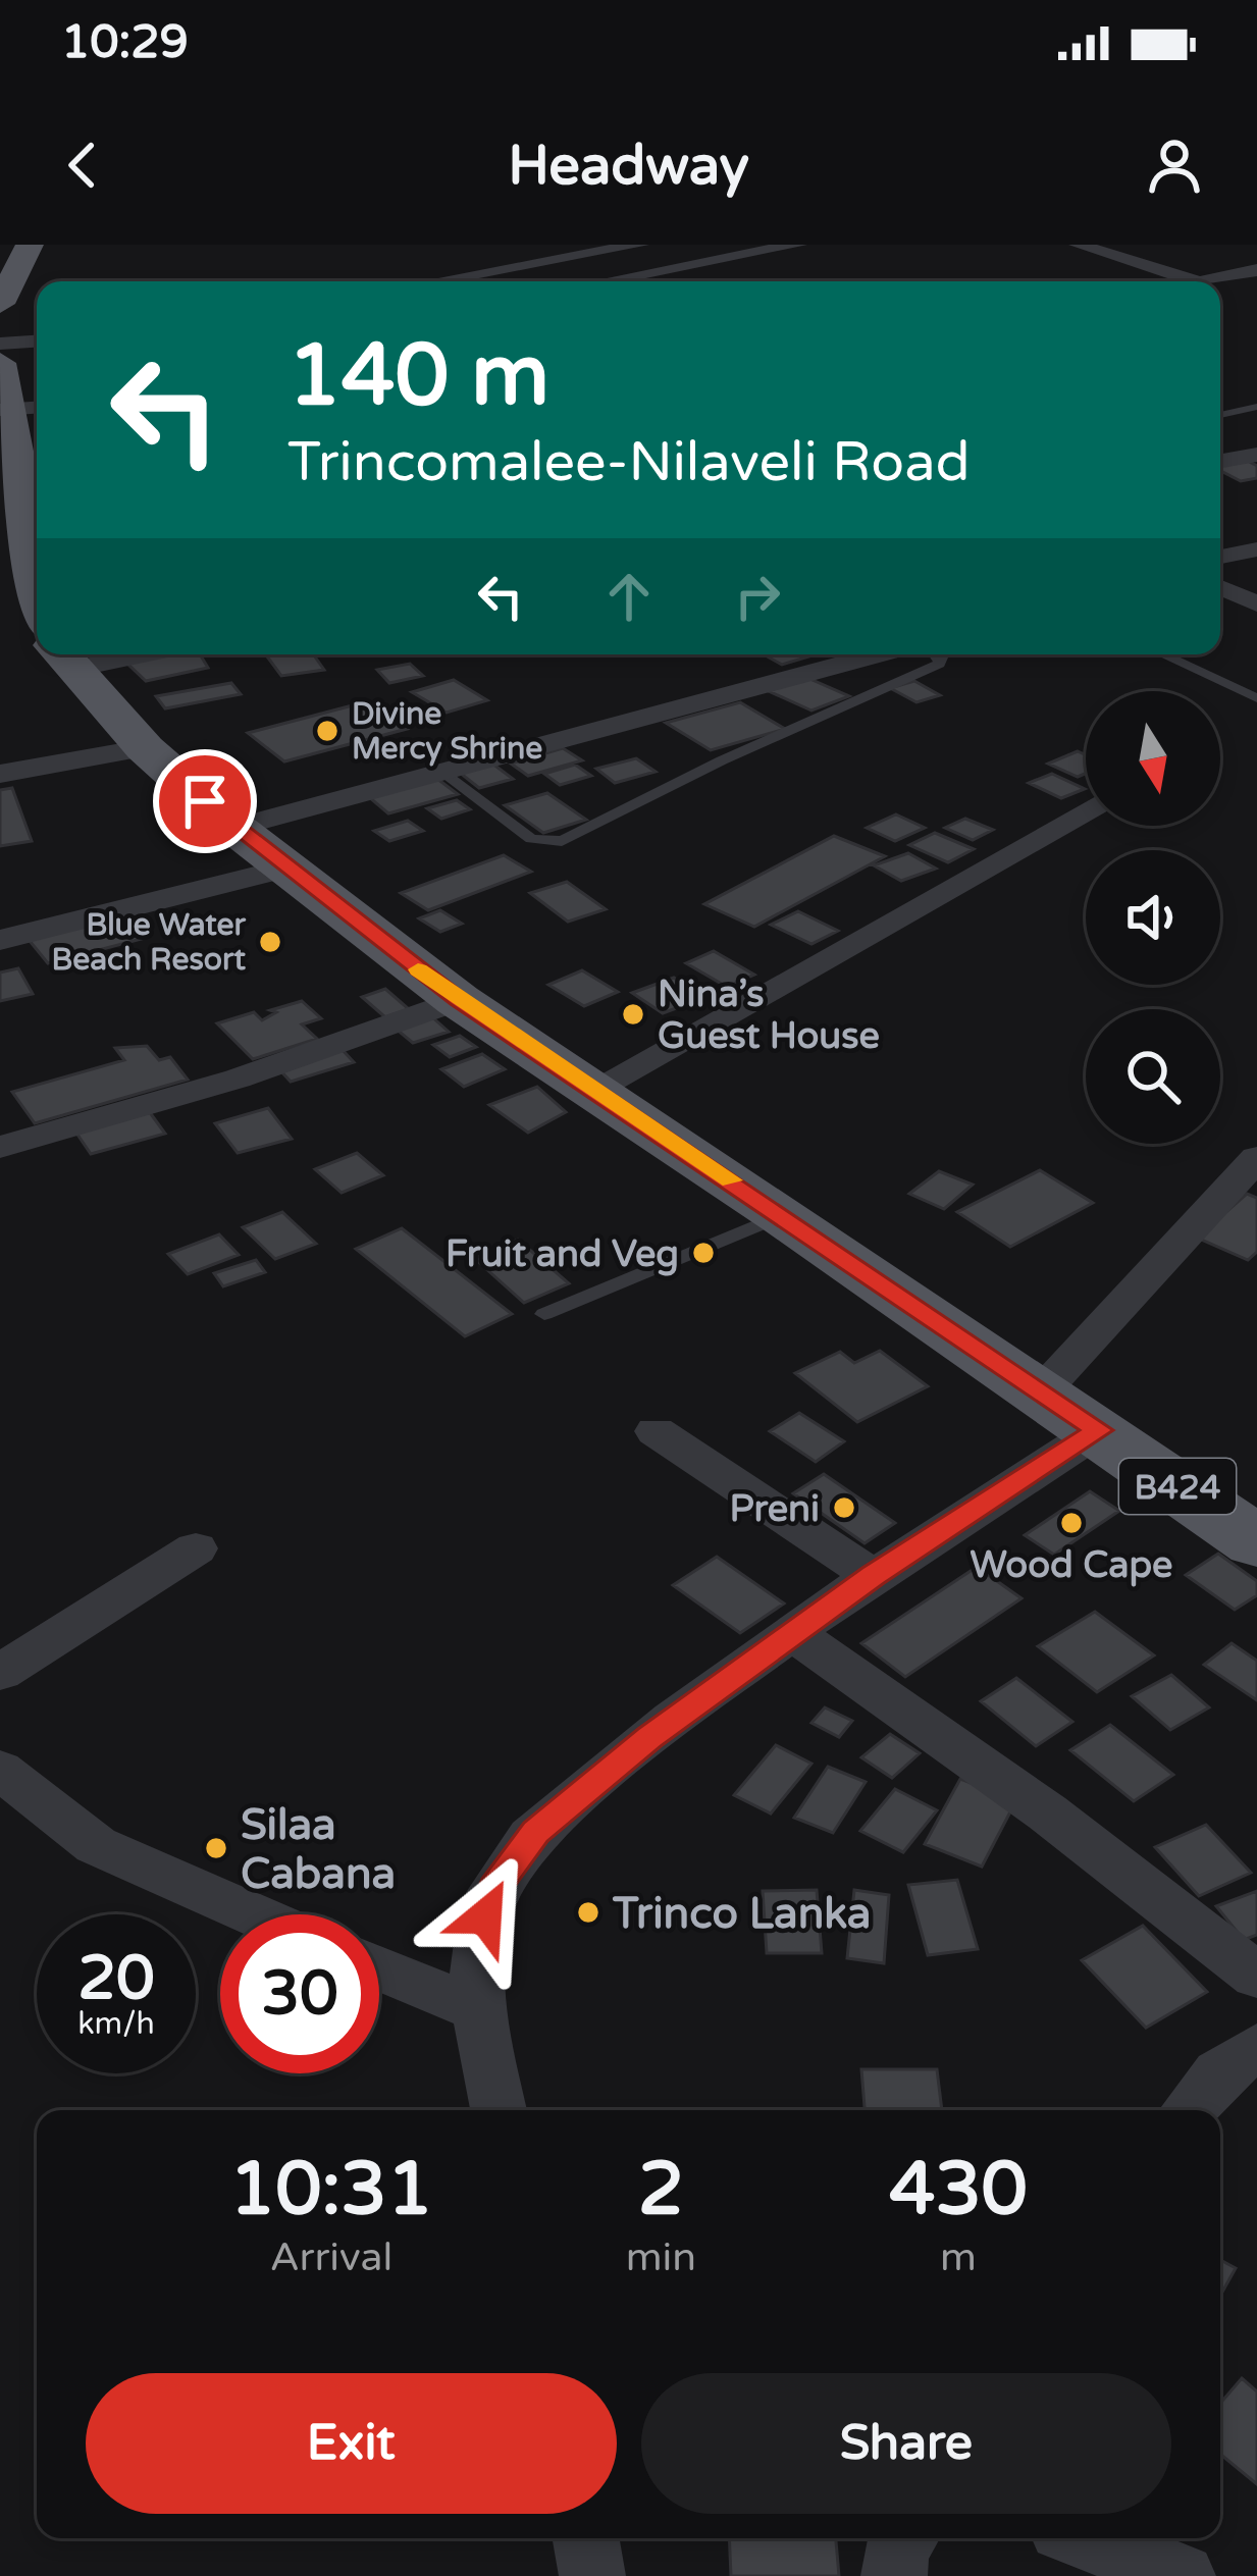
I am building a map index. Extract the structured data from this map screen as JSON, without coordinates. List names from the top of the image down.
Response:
{
  "streets": {
    "main road": ["B424"]
  },
  "places": [
    "Divine Mercy Shrine",
    "Blue Water Beach Resort",
    "Nina’s Guest House",
    "Fruit and Veg",
    "Preni",
    "Wood Cape",
    "Silaa Cabana",
    "Trinco Lanka"
  ],
  "north": "bottom",
  "page": {
    "status": "10:29",
    "header": "Headway",
    "turn": ["140 m", "Trincomalee-Nilaveli Road"],
    "speed": "20 km/h",
    "limit": "30",
    "eta": [
      "10:31",
      "Arrival",
      "2",
      "min",
      "430",
      "m"
    ],
    "buttons": ["Exit", "Share"]
  }
}
